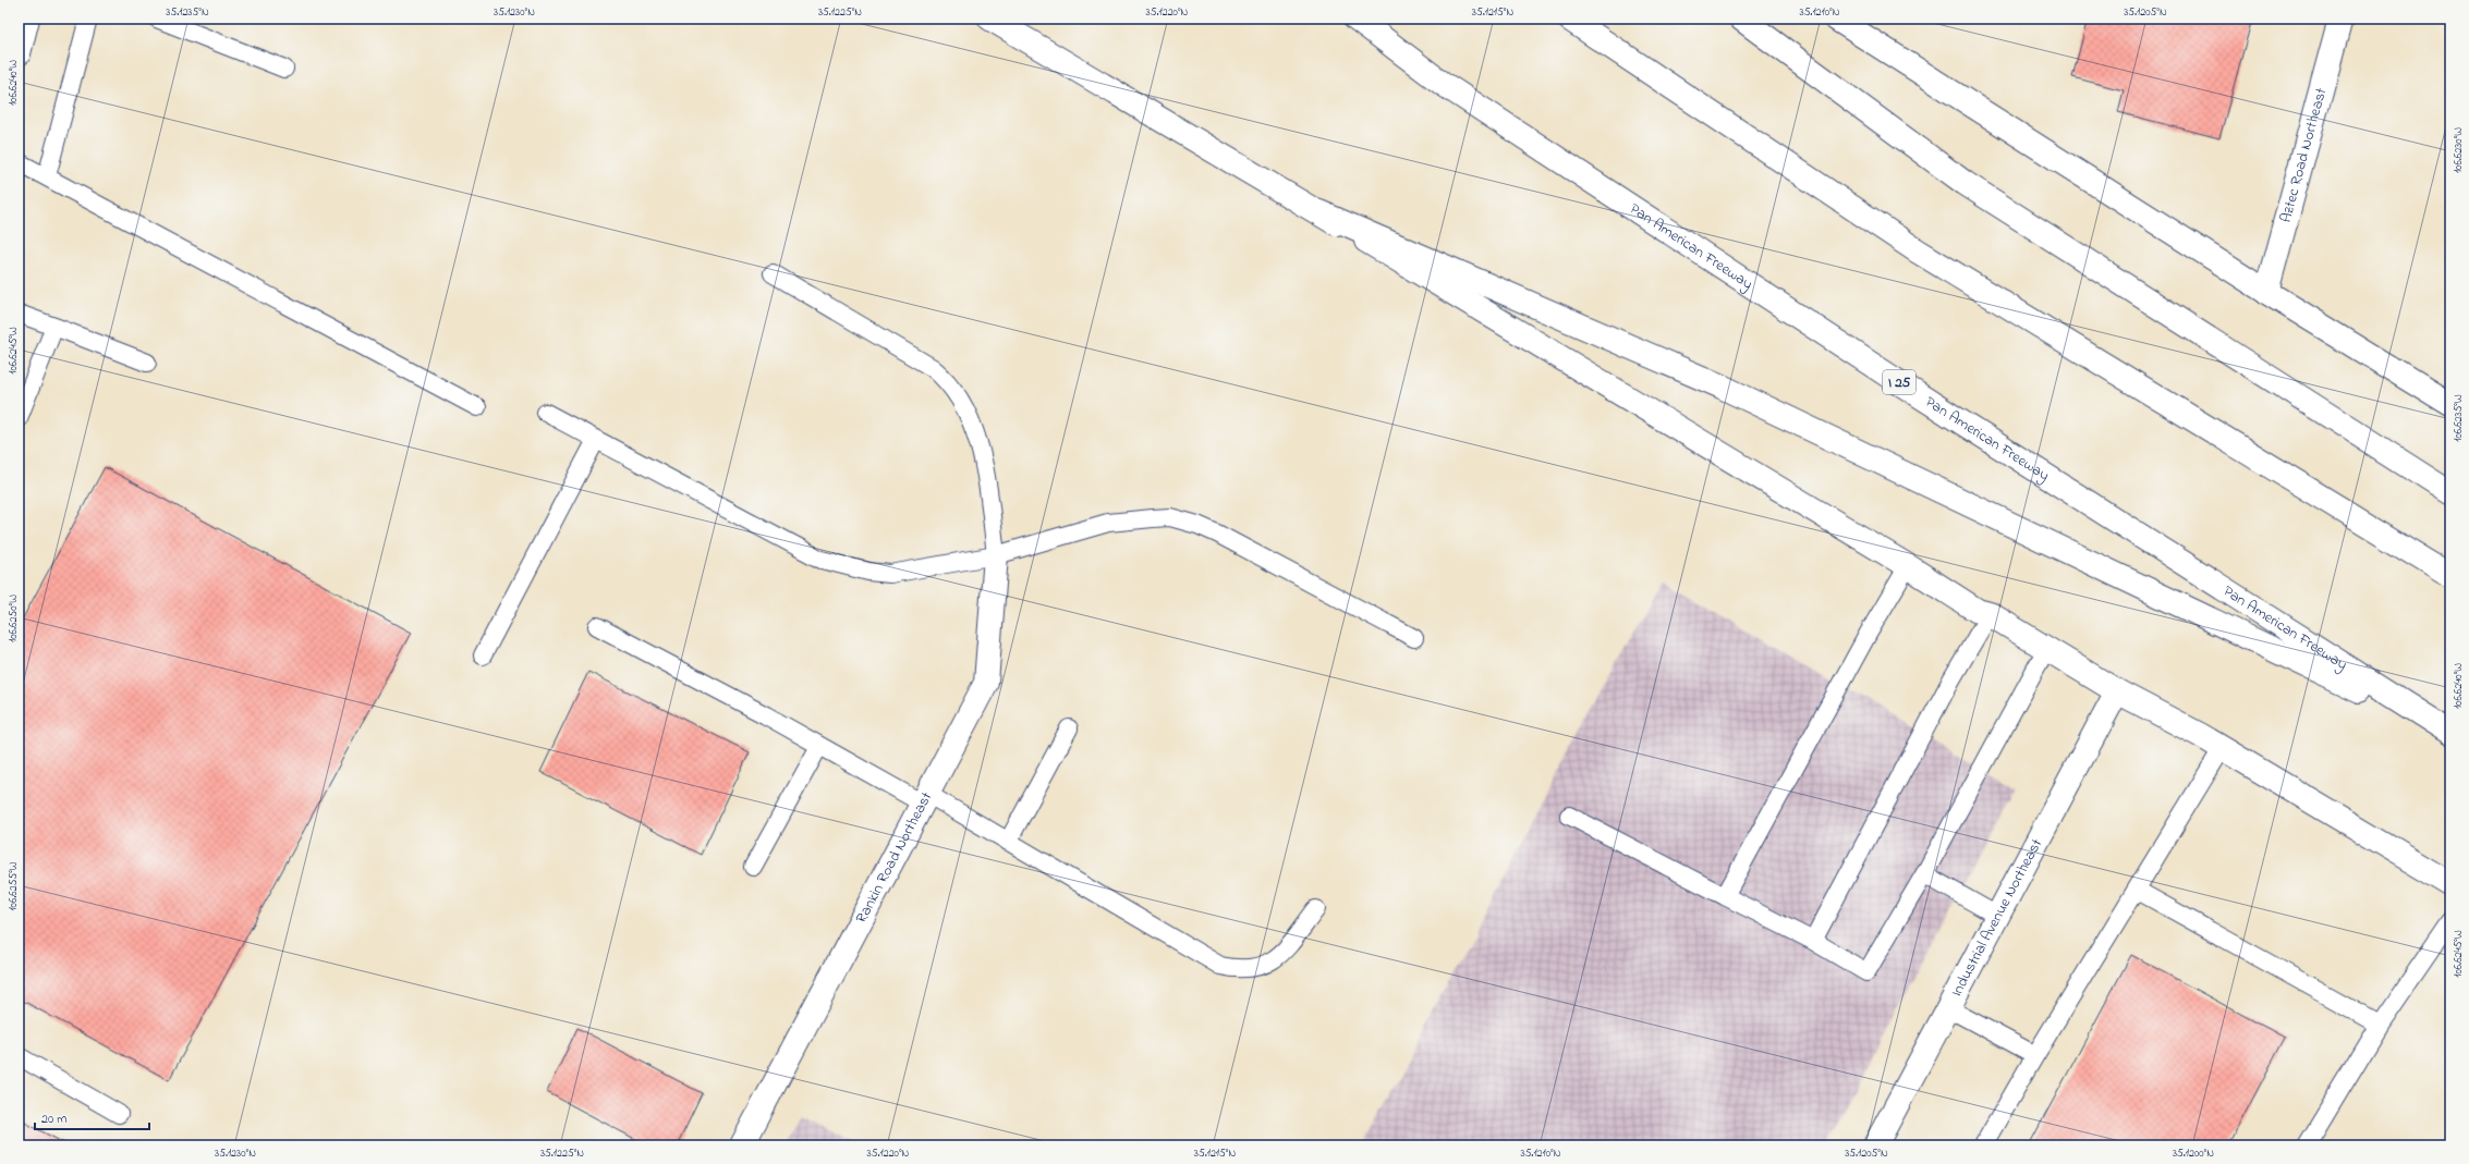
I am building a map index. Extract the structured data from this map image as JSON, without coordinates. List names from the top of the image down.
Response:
{
  "streets": {
    "main road": [
      "Aztec Road Northeast",
      "Pan American Freeway",
      "I 25",
      "Rankin Road Northeast",
      "Industrial Avenue Northeast"
    ]
  },
  "scale_bar": "20 m",
  "coordinates": [
    "35.1235°N",
    "35.1230°N",
    "35.1225°N",
    "35.1220°N",
    "35.1215°N",
    "35.1210°N",
    "35.1205°N",
    "106.6240°W",
    "106.6230°W",
    "106.6245°W",
    "106.6235°W",
    "106.6250°W",
    "106.6255°W",
    "35.1200°N"
  ]
}
